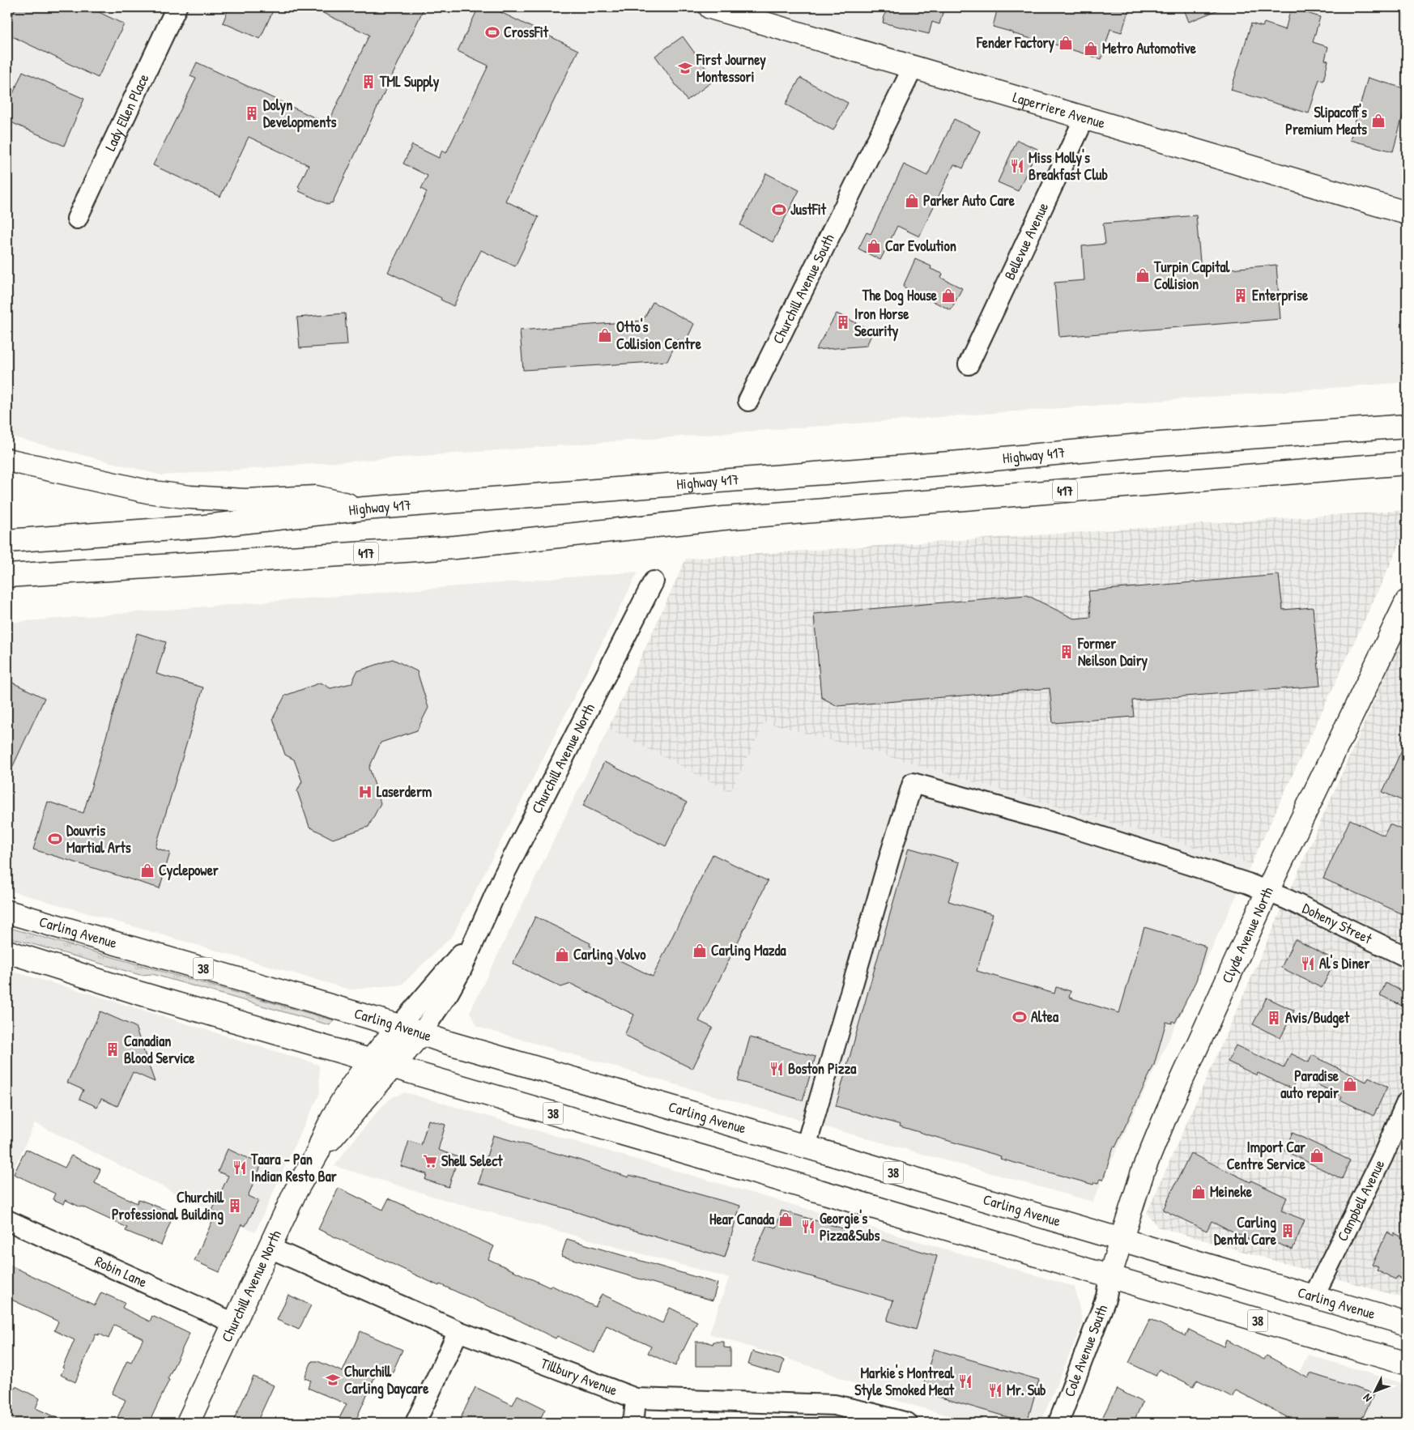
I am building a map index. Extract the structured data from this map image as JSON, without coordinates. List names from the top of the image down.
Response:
{
  "streets": {
    "main road": [
      "Laperriere Avenue",
      "Highway 417",
      "417",
      "Churchill Avenue North",
      "Carling Avenue",
      "Clyde Avenue North",
      "38"
    ],
    "street": [
      "Lady Ellen Place",
      "Bellevue Avenue",
      "Churchill Avenue South",
      "Doheny Street",
      "Campbell Avenue",
      "Robin Lane",
      "Cole Avenue South",
      "Tillbury Avenue"
    ]
  },
  "crossings": [
    ["Laperriere Avenue", "Bellevue Avenue"],
    ["Laperriere Avenue", "Churchill Avenue South"],
    ["Churchill Avenue North", "Carling Avenue"],
    ["Churchill Avenue North", "38"],
    ["Churchill Avenue North", "Robin Lane"],
    ["Churchill Avenue North", "Tillbury Avenue"],
    ["Doheny Street", "Carling Avenue"],
    ["Doheny Street", "Clyde Avenue North"],
    ["Carling Avenue", "Clyde Avenue North"],
    ["Carling Avenue", "Campbell Avenue"],
    ["Clyde Avenue North", "38"],
    ["Clyde Avenue North", "Cole Avenue South"],
    ["38", "Cole Avenue South"]
  ],
  "places": {
    "sports": [
      "CrossFit",
      "JustFit",
      "Douvris Martial Arts",
      "Altea"
    ],
    "shop": [
      "Fender Factory",
      "Metro Automotive",
      "Slipacoff's Premium Meats",
      "Parker Auto Care",
      "Car Evolution",
      "Turpin Capital Collision",
      "The Dog House",
      "Otto's Collision Centre",
      "Cyclepower",
      "Carling Mazda",
      "Carling Volvo",
      "Paradise auto repair",
      "Import Car Centre Service",
      "Meineke",
      "Hear Canada"
    ],
    "school or university": ["First Journey Montessori", "Churchill Carling Daycare"],
    "building": [
      "TML Supply",
      "Dolyn Developments",
      "Enterprise",
      "Iron Horse Security",
      "Former Neilson Dairy",
      "Avis/Budget",
      "Canadian Blood Service",
      "Churchill Professional Building",
      "Carling Dental Care"
    ],
    "restaurant": [
      "Miss Molly's Breakfast Club",
      "Al's Diner",
      "Boston Pizza",
      "Taara - Pan Indian Resto Bar",
      "Georgie's Pizza&Subs",
      "Markie's Montreal Style Smoked Meat",
      "Mr. Sub"
    ],
    "hospital": ["Laserderm"],
    "supermarket": ["Shell Select"]
  },
  "north": "bottom left"
}
